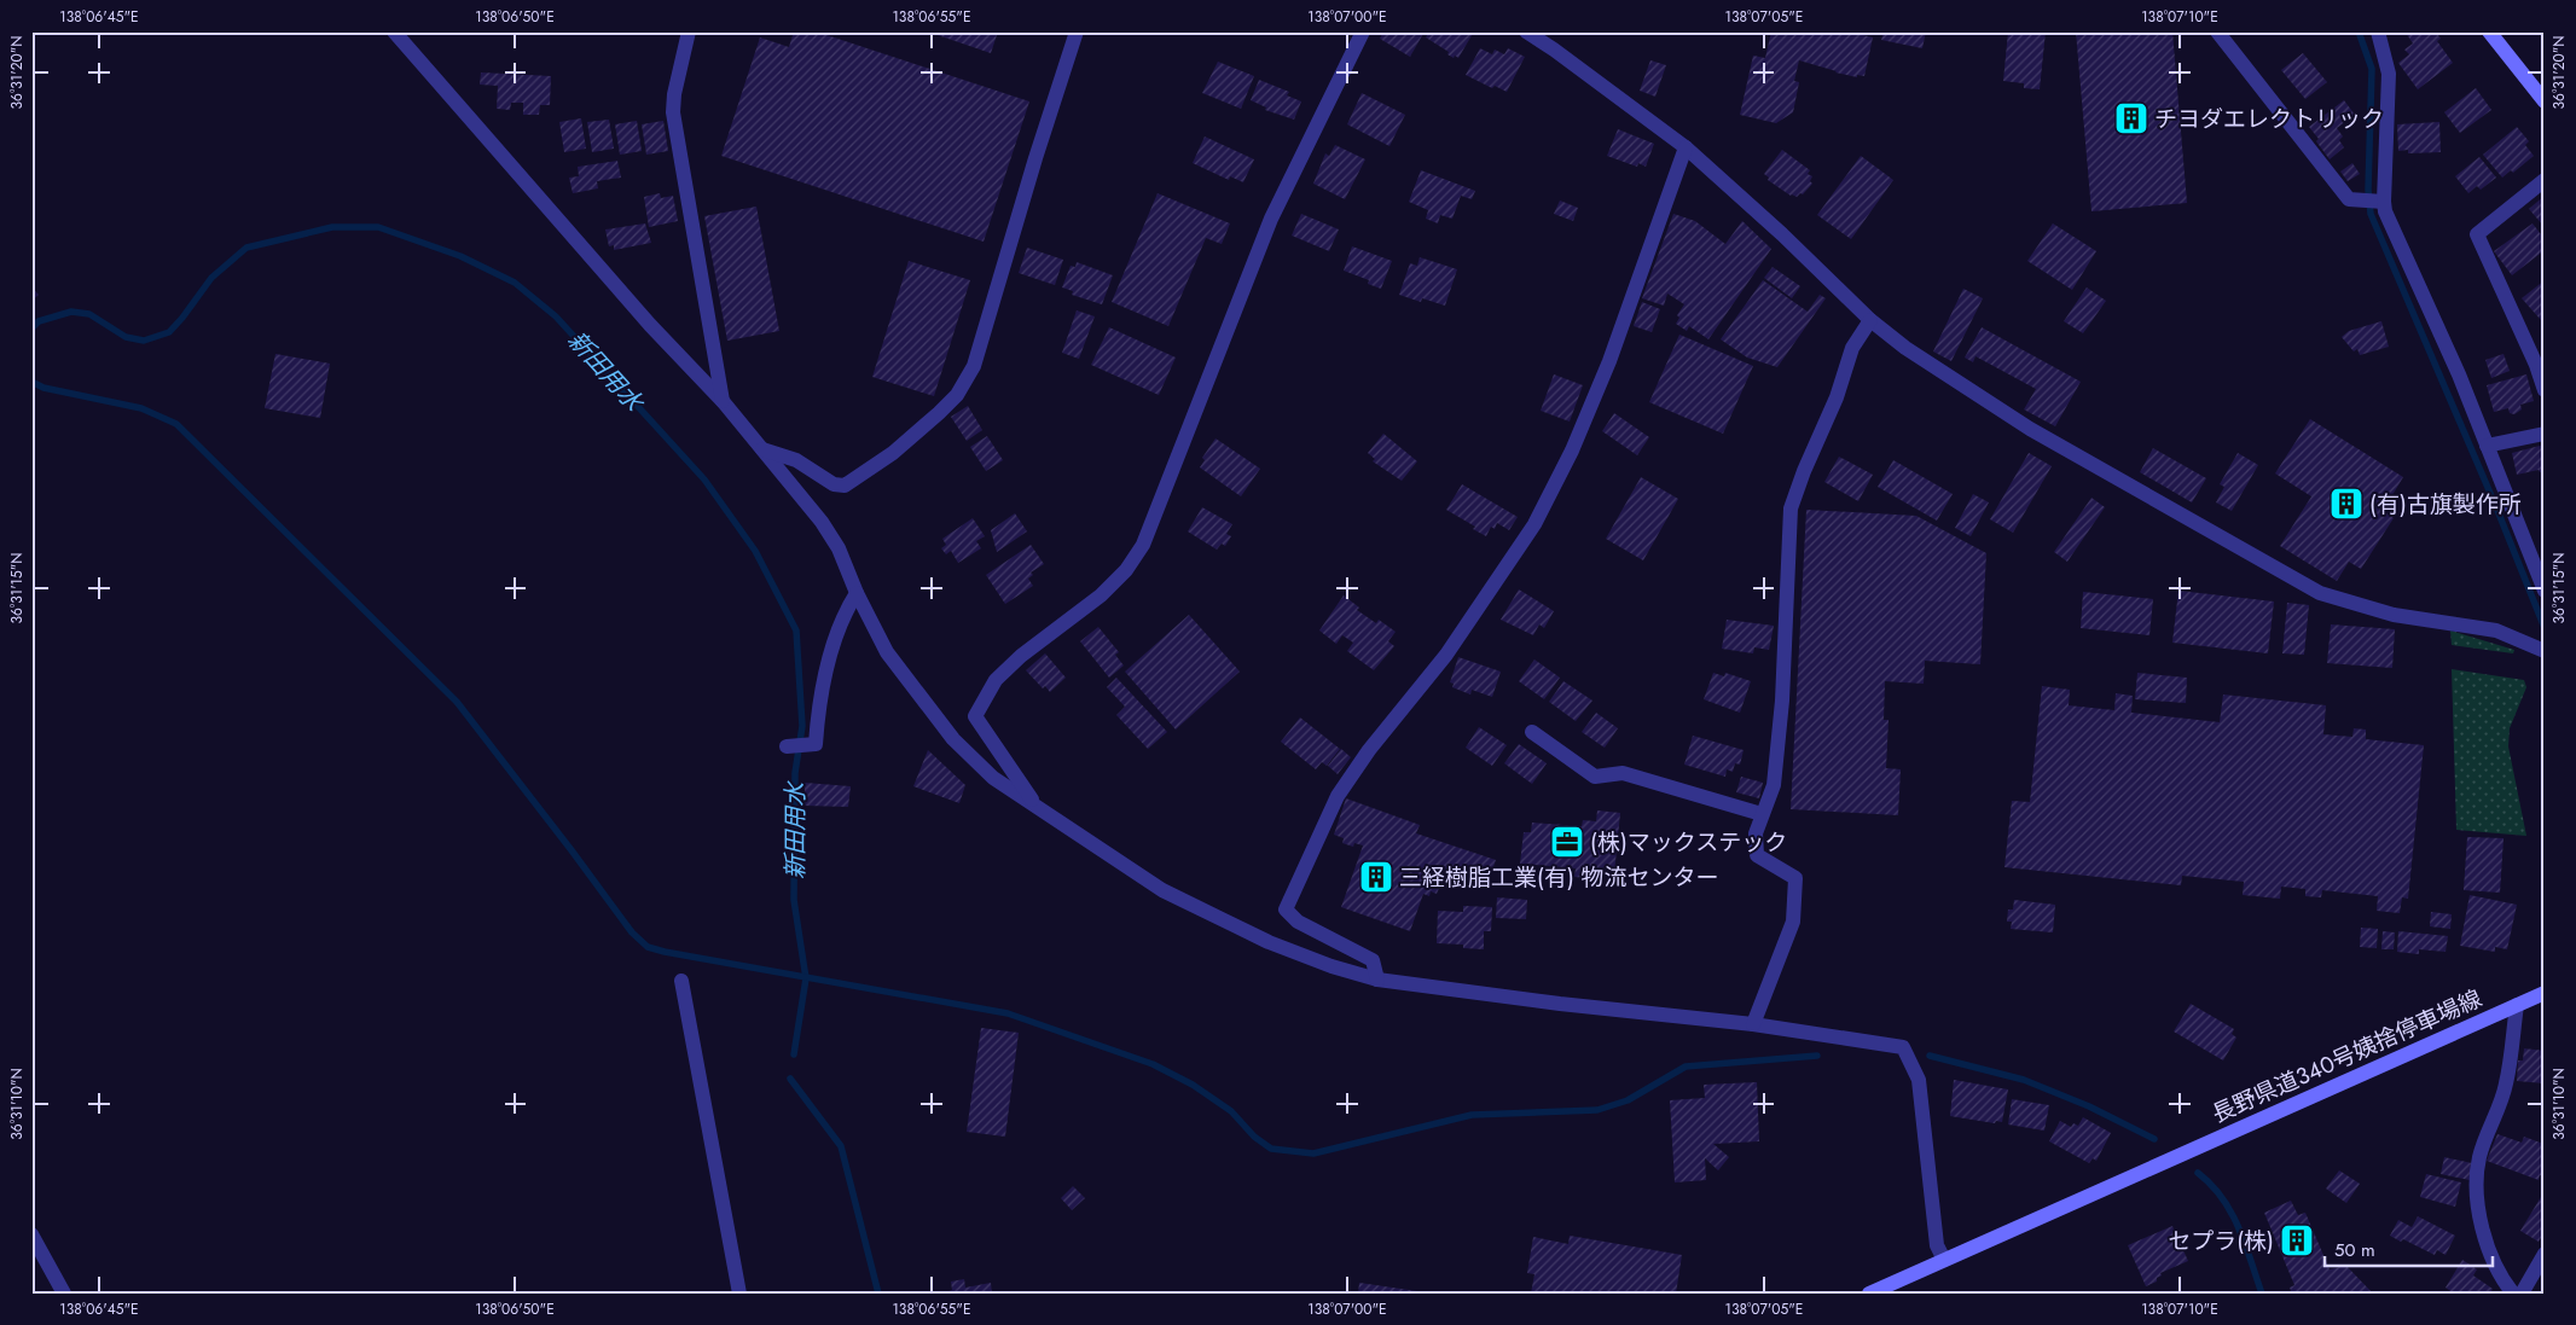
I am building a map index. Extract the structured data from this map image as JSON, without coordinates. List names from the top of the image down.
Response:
{
  "streets": {
    "main road": ["長野県道340号姨捨停車場線"]
  },
  "water": ["新田用水"],
  "places": {
    "building": [
      "チヨダエレクトリック",
      "(有)古旗製作所",
      "三経樹脂工業(有) 物流センター",
      "セプラ(株)"
    ],
    "office": ["(株)マックステック"]
  },
  "scale_bar": "50 m",
  "coordinates": [
    "138°06'45\"E",
    "138°06'50\"E",
    "138°06'55\"E",
    "138°07'00\"E",
    "138°07'05\"E",
    "138°07'10\"E",
    "36°31'20\"N",
    "36°31'15\"N",
    "36°31'10\"N"
  ]
}
